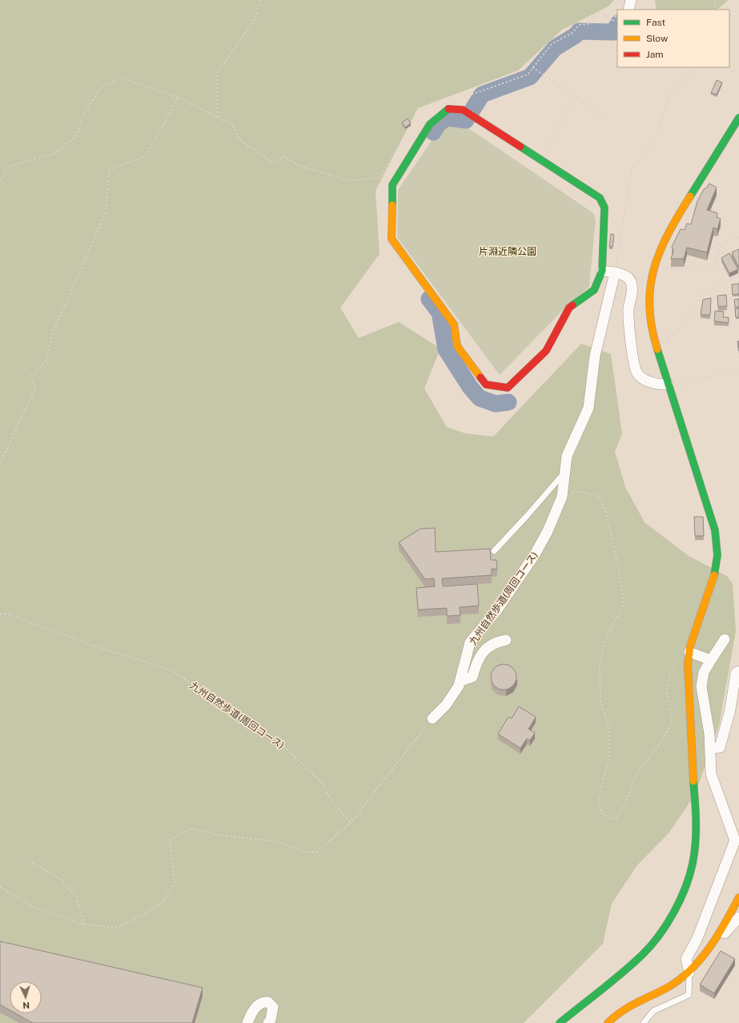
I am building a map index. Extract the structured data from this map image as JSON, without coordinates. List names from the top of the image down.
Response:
{
  "streets": {
    "street": ["九州自然歩道(周回コース)"]
  },
  "parks": ["片淵近隣公園"],
  "legend": ["Fast", "Slow", "Jam"],
  "north": "bottom"
}
